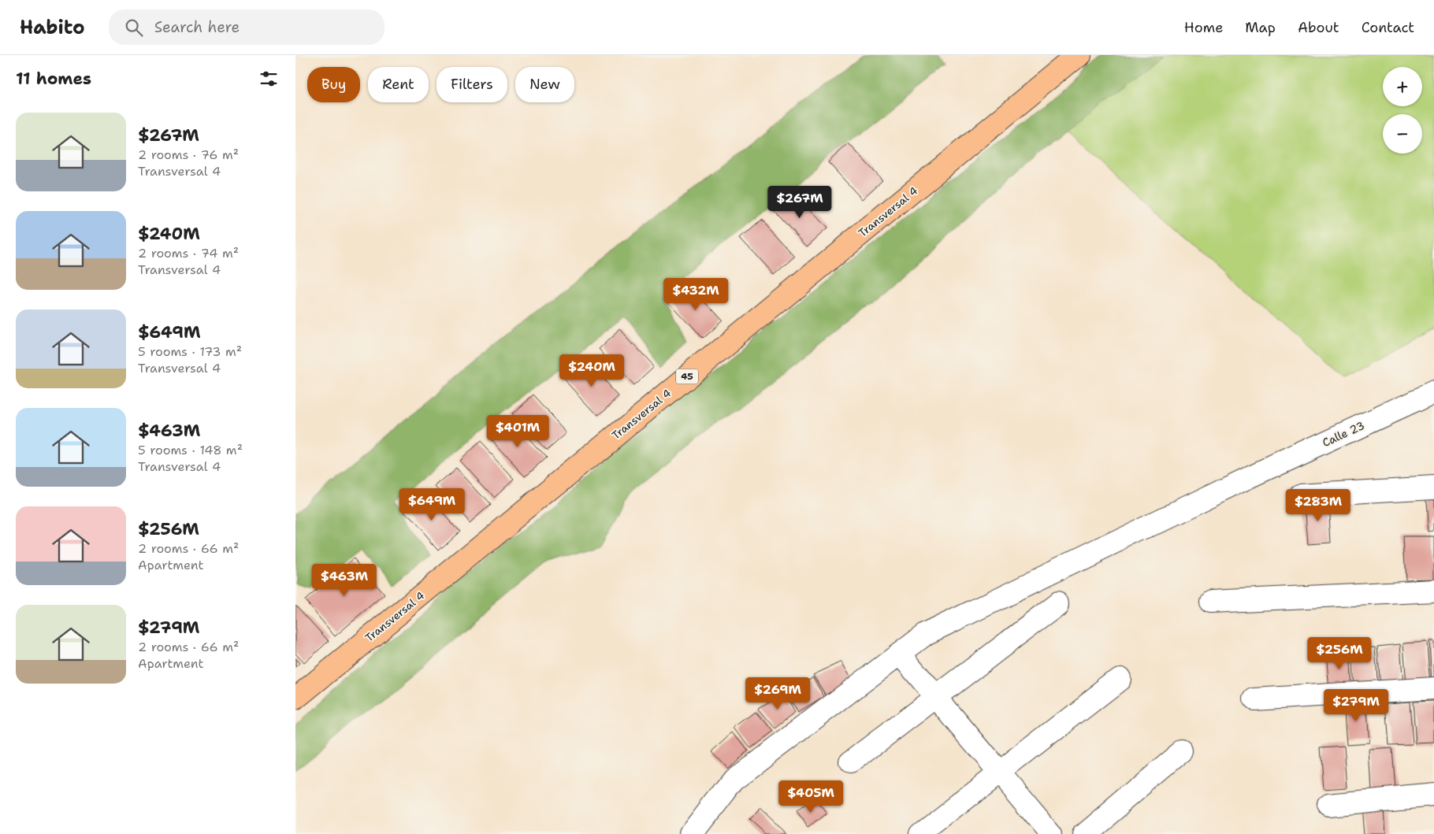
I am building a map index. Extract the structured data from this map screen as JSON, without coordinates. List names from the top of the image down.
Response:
{
  "streets": {
    "main road": ["Transversal 4", "45"],
    "street": ["Calle 23"]
  },
  "page": {
    "header": "Habito",
    "search": "Search here",
    "nav": [
      "Home",
      "Map",
      "About",
      "Contact"
    ],
    "heading": "11 homes",
    "map_buttons": ["+", "−"],
    "chip": [
      "Buy",
      "Rent",
      "Filters",
      "New"
    ],
    "list": [
      {
        "name": "$267M",
        "note": "2 rooms · 76 m² · Transversal 4"
      },
      {
        "name": "$240M",
        "note": "2 rooms · 74 m² · Transversal 4"
      },
      {
        "name": "$649M",
        "note": "5 rooms · 173 m² · Transversal 4"
      },
      {
        "name": "$463M",
        "note": "5 rooms · 148 m² · Transversal 4"
      },
      {
        "name": "$256M",
        "note": "2 rooms · 66 m² · Apartment"
      },
      {
        "name": "$279M",
        "note": "2 rooms · 66 m² · Apartment"
      }
    ],
    "price": [
      "$267M",
      "$432M",
      "$240M",
      "$401M",
      "$649M",
      "$283M",
      "$463M",
      "$256M",
      "$269M",
      "$279M",
      "$405M"
    ]
  }
}
